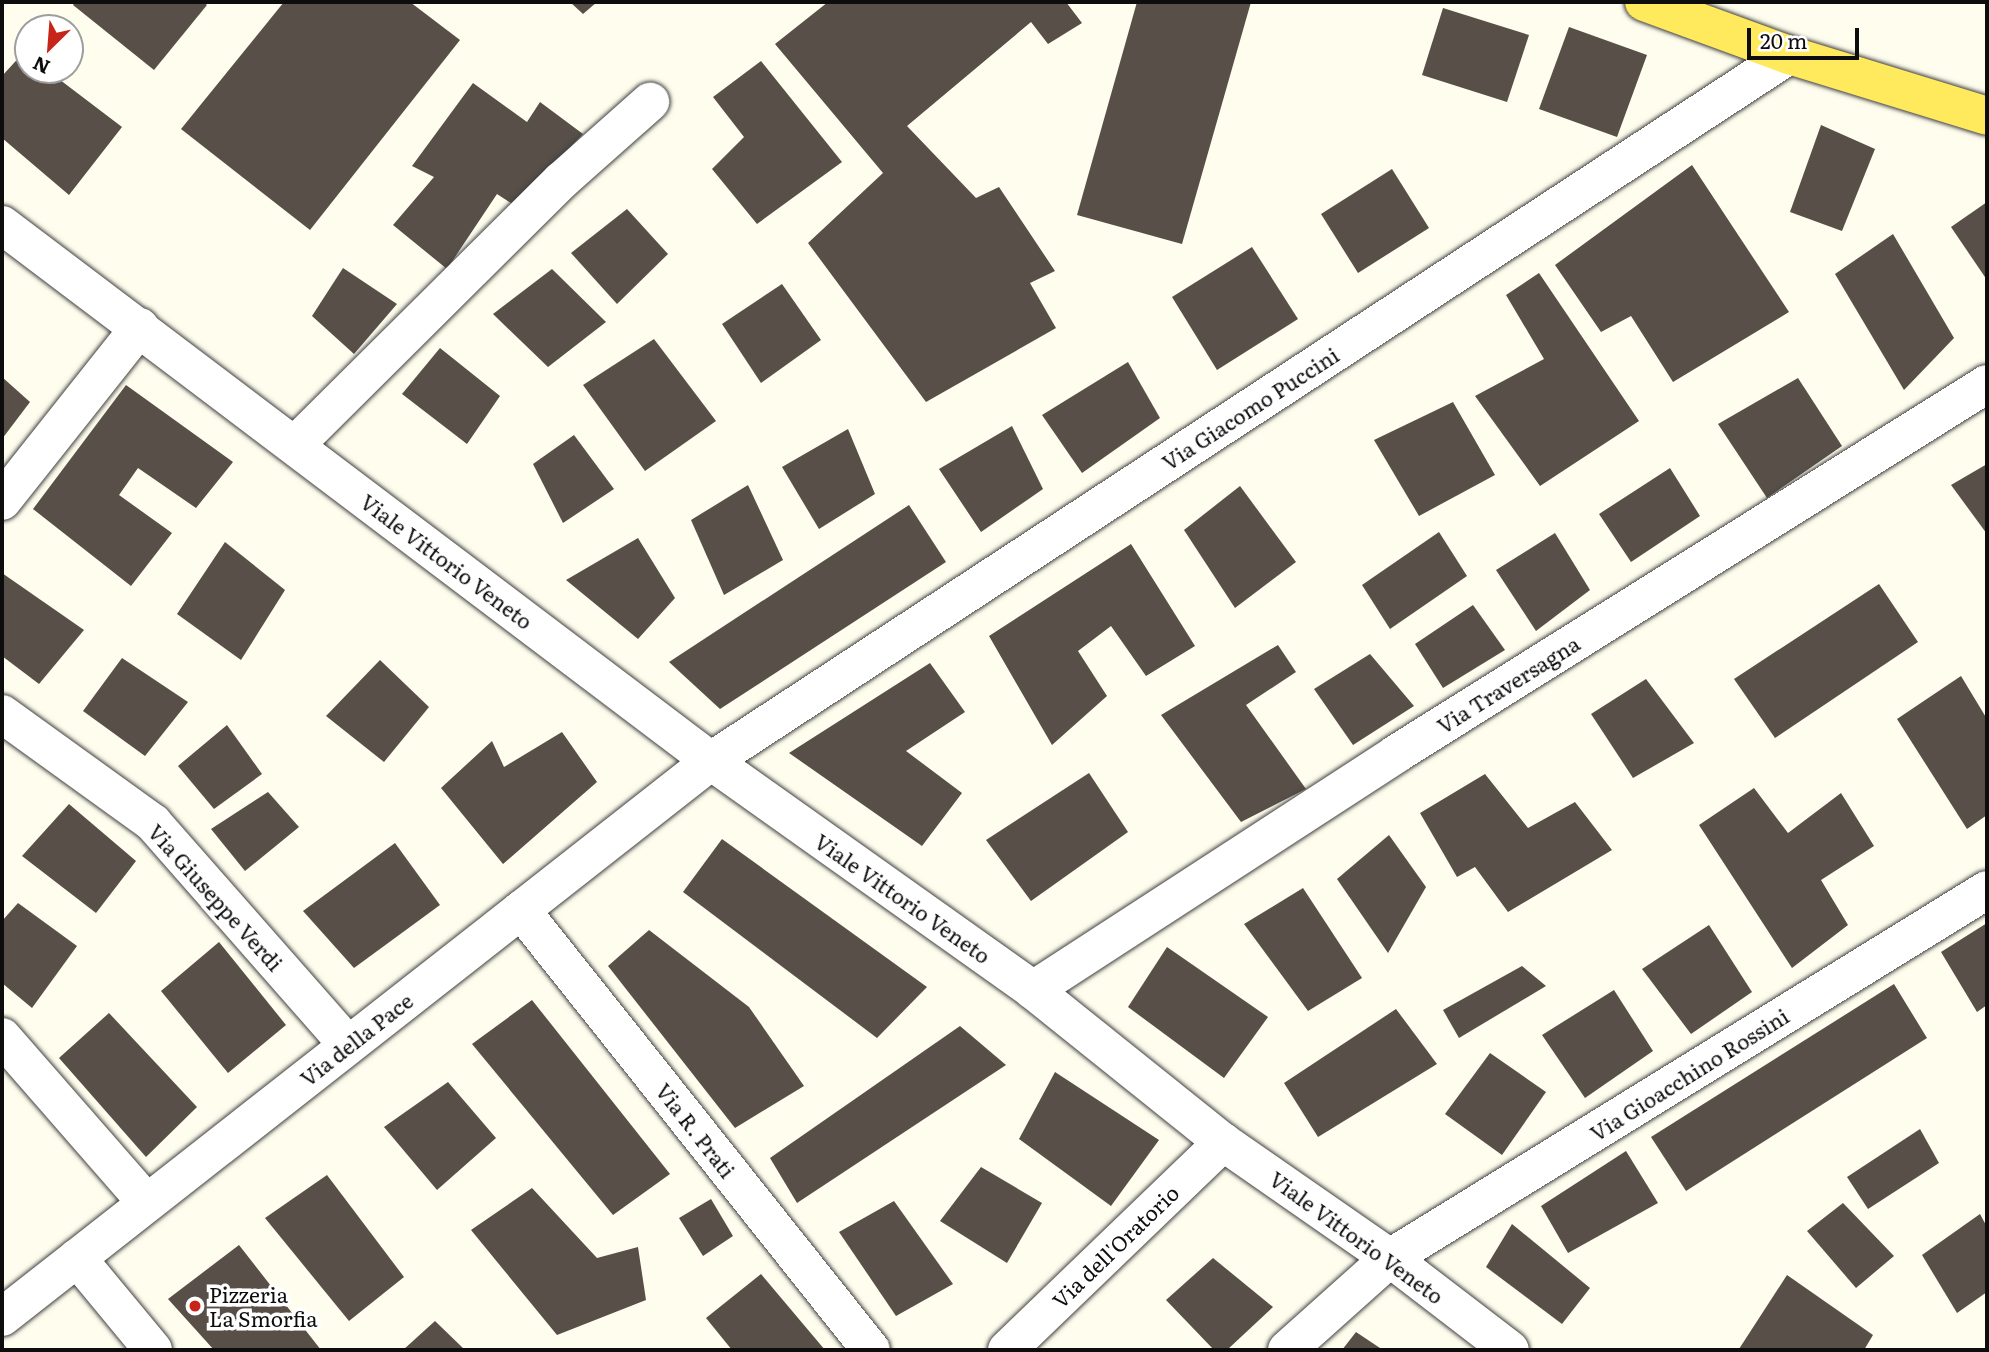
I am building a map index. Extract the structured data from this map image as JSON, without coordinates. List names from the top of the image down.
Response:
{
  "streets": {
    "street": [
      "Via Giacomo Puccini",
      "Viale Vittorio Veneto",
      "Via Traversagna",
      "Via Giuseppe Verdi",
      "Via della Pace",
      "Via Gioacchino Rossini",
      "Via R. Prati",
      "Via dell'Oratorio"
    ]
  },
  "crossings": [
    ["Via Giacomo Puccini", "Viale Vittorio Veneto"],
    ["Via Giacomo Puccini", "Via della Pace"],
    ["Viale Vittorio Veneto", "Via Traversagna"],
    ["Viale Vittorio Veneto", "Via della Pace"],
    ["Viale Vittorio Veneto", "Via Gioacchino Rossini"],
    ["Viale Vittorio Veneto", "Via dell'Oratorio"],
    ["Via Giuseppe Verdi", "Via della Pace"],
    ["Via della Pace", "Via R. Prati"]
  ],
  "places": ["Pizzeria La Smorfia"],
  "scale_bar": "20 m",
  "north": "bottom left"
}
